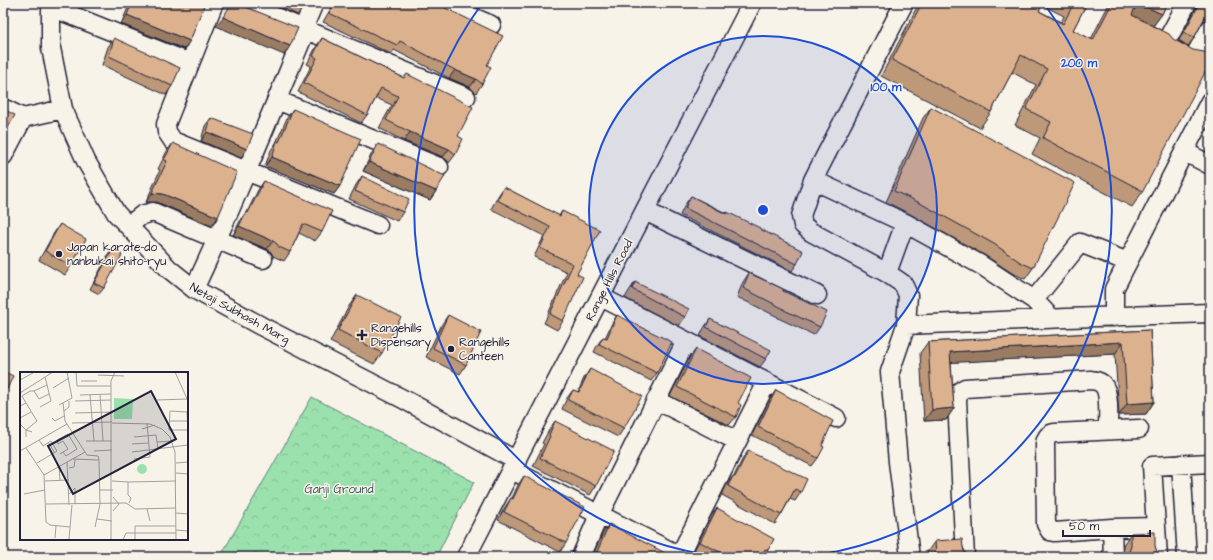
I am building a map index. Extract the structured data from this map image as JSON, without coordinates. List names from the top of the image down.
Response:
{
  "streets": {
    "street": ["Range Hills Road", "Netaji Subhash Marg"]
  },
  "crossings": [
    ["Range Hills Road", "Netaji Subhash Marg"]
  ],
  "parks": ["Ganji Ground"],
  "places": {
    "other": ["Japan karate-do nanbukai shito-ryu", "Rangehills Canteen"],
    "health": ["Rangehills Dispensary"]
  },
  "scale_bar": "50 m",
  "rings": ["200 m", "100 m"]
}
